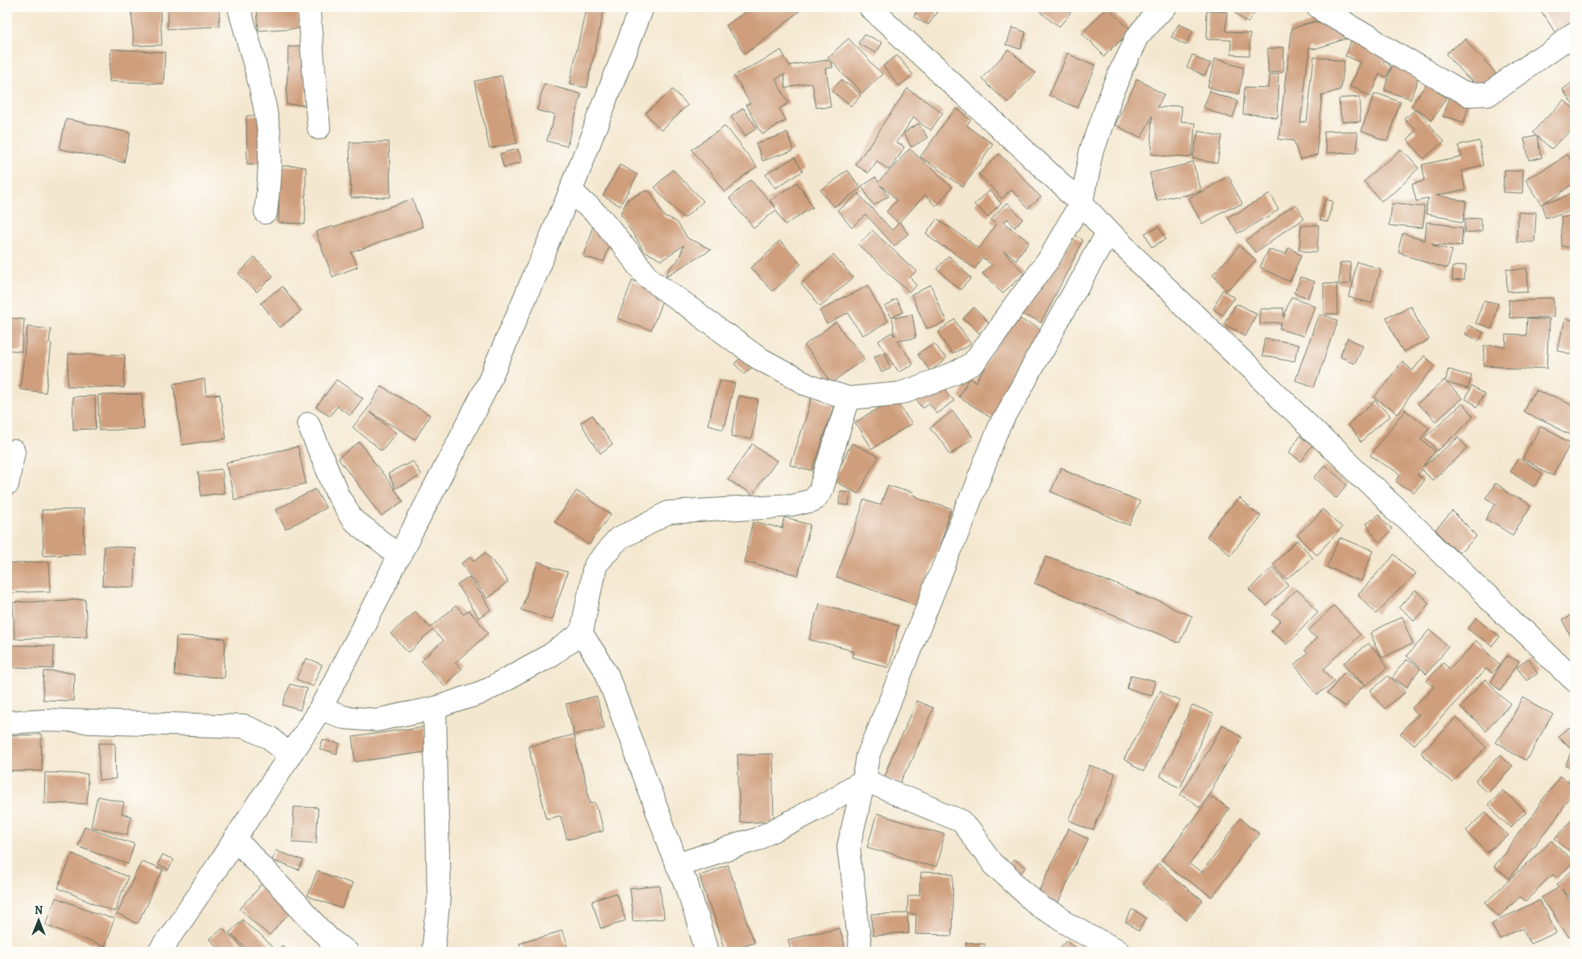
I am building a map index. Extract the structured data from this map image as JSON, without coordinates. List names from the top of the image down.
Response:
{
  "north": "top"
}
